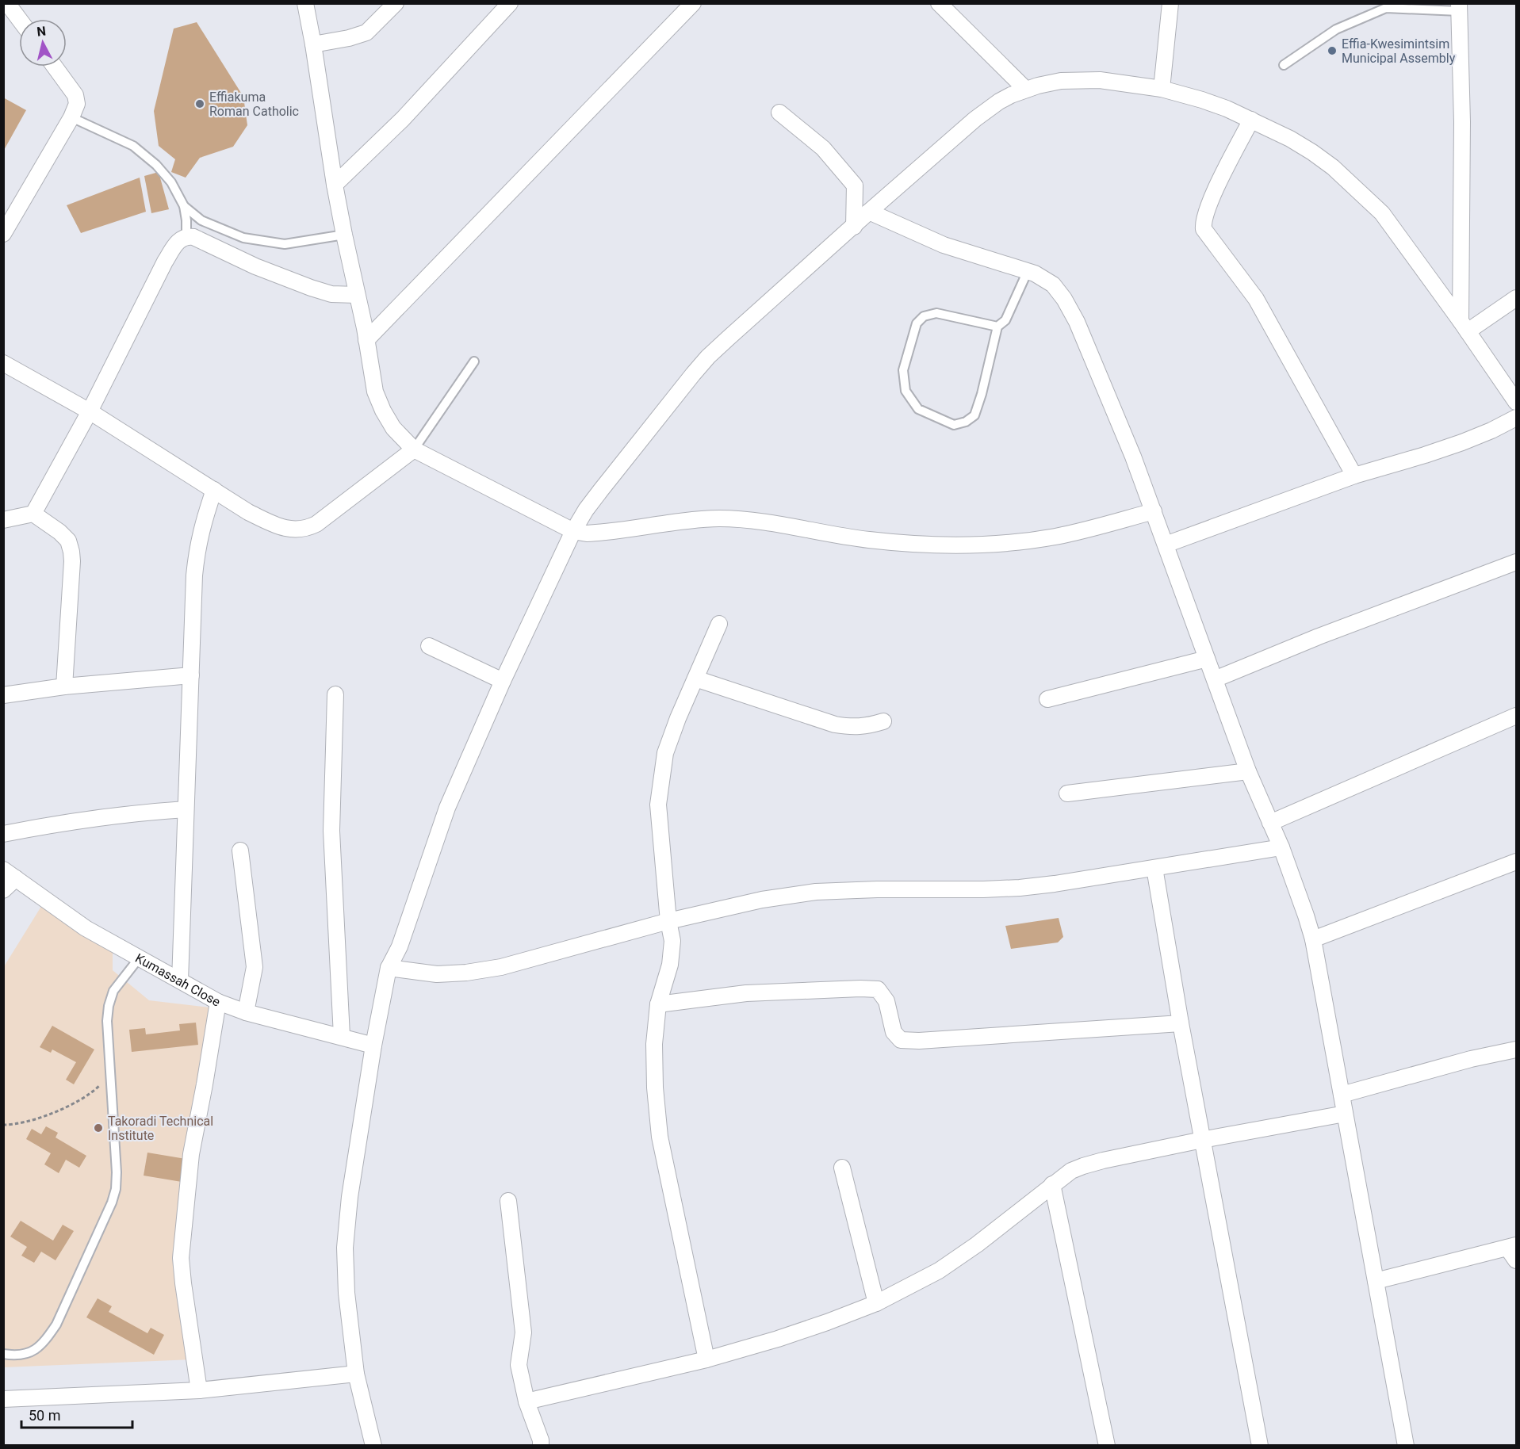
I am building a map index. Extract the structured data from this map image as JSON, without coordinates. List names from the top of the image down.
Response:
{
  "streets": {
    "street": ["Kumassah Close"]
  },
  "places": ["Effia-Kwesimintsim Municipal Assembly", "Effiakuma Roman Catholic", "Takoradi Technical Institute"],
  "scale_bar": "50 m",
  "north": "top"
}
